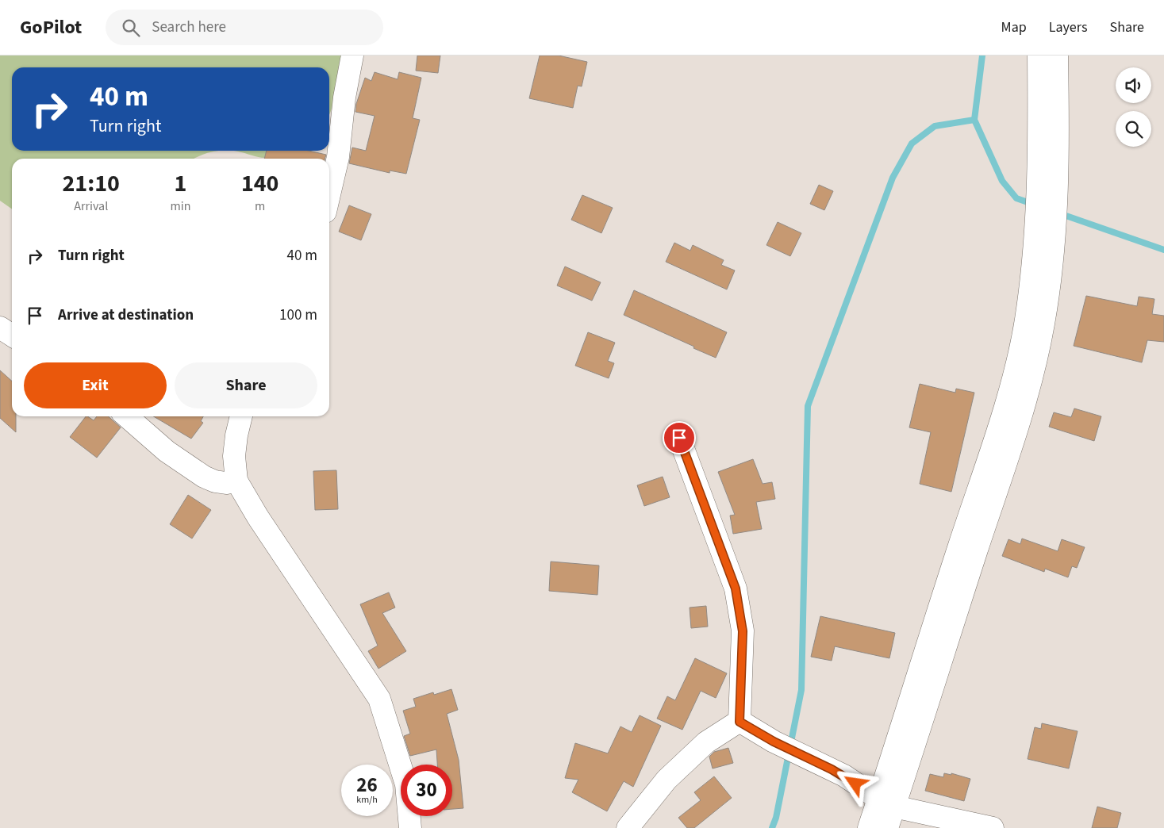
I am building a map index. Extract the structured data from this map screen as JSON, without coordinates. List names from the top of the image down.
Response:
{
  "page": {
    "header": "GoPilot",
    "search": "Search here",
    "nav": ["Map", "Layers", "Share"],
    "turn": ["40 m", "Turn right"],
    "eta": [
      "21:10",
      "Arrival",
      "1",
      "min",
      "140",
      "m"
    ],
    "list": [
      {
        "name": "Turn right",
        "value": "40 m"
      },
      {
        "name": "Arrive at destination",
        "value": "100 m"
      }
    ],
    "buttons": ["Exit", "Share"],
    "speed": "26 km/h",
    "limit": "30"
  }
}
